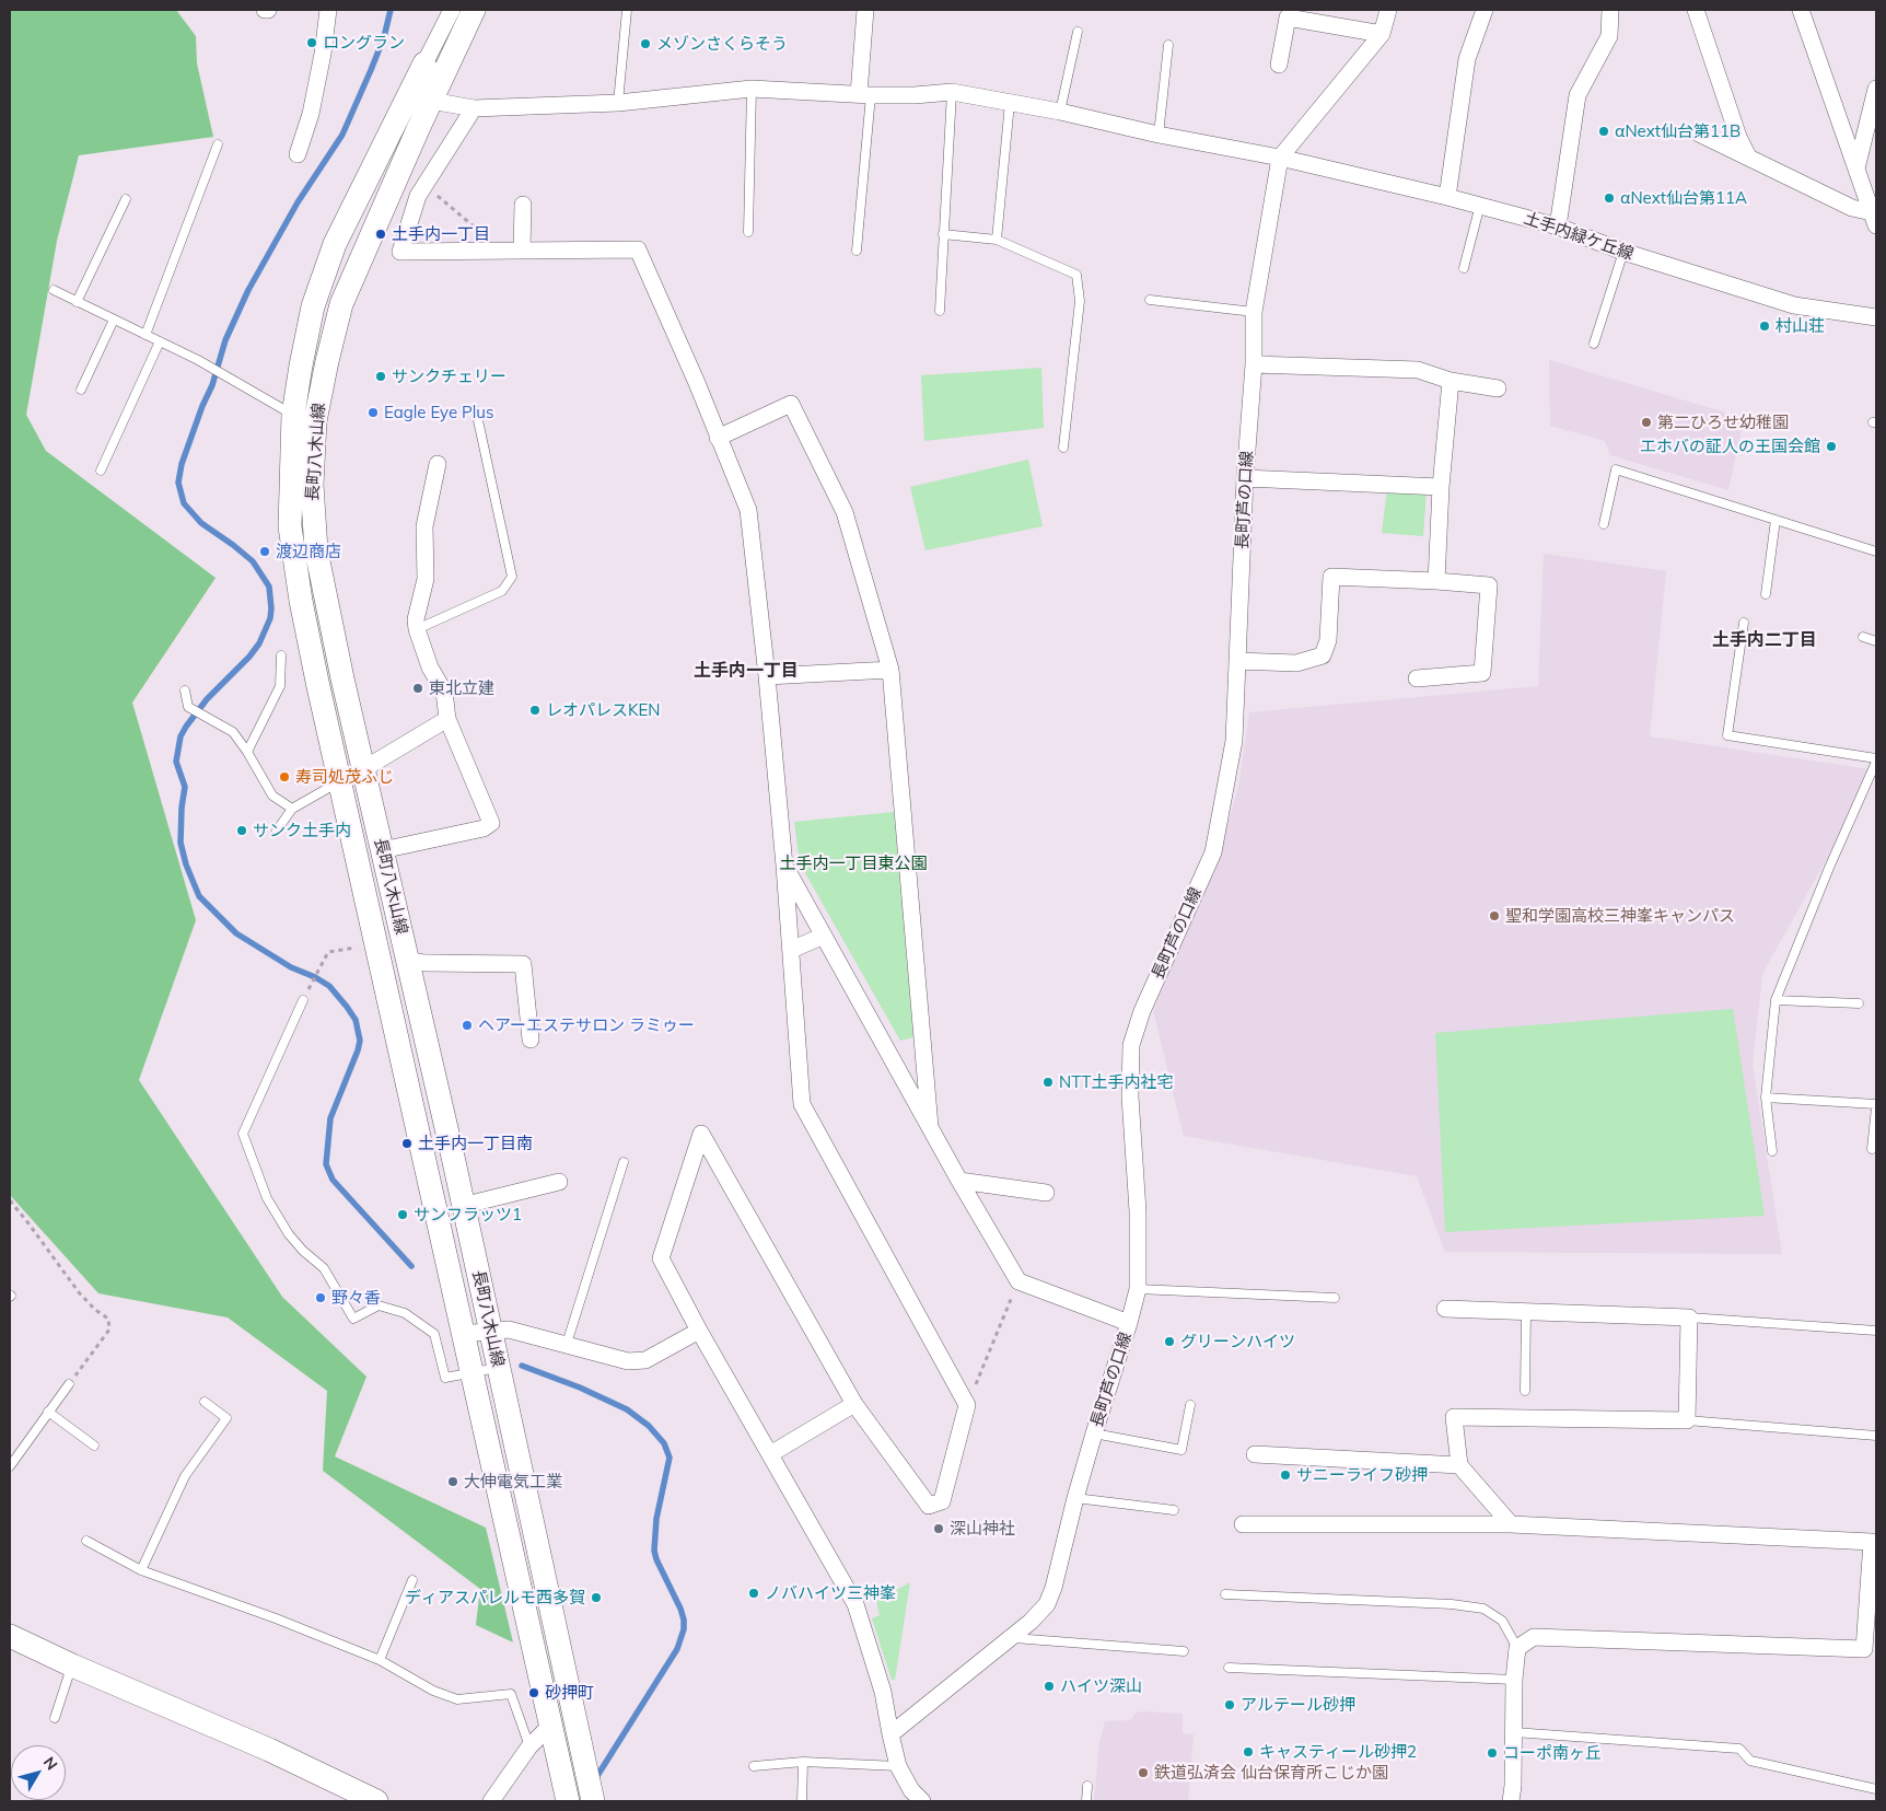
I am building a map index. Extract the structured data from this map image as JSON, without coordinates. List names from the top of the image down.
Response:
{
  "streets": {
    "street": ["土手内緑ケ丘線", "長町八木山線", "長町芦の口線"]
  },
  "crossings": [
    ["土手内緑ケ丘線", "長町八木山線"],
    ["土手内緑ケ丘線", "長町芦の口線"]
  ],
  "districts": ["土手内二丁目", "土手内一丁目"],
  "parks": ["土手内一丁目東公園"],
  "places": [
    "ロングラン",
    "メゾンさくらそう",
    "αNext仙台第11B",
    "αNext仙台第11A",
    "土手内一丁目",
    "村山荘",
    "サンクチェリー",
    "Eagle Eye Plus",
    "第二ひろせ幼稚園",
    "エホバの証人の王国会館",
    "渡辺商店",
    "東北立建",
    "レオパレスKEN",
    "寿司処茂ふじ",
    "サンク土手内",
    "聖和学園高校三神峯キャンパス",
    "ヘアーエステサロン ラミゥー",
    "NTT土手内社宅",
    "土手内一丁目南",
    "サンフラッツ1",
    "野々香",
    "グリーンハイツ",
    "サニーライフ砂押",
    "大伸電気工業",
    "深山神社",
    "ノバハイツ三神峯",
    "ディアスパレルモ西多賀",
    "ハイツ深山",
    "砂押町",
    "アルテール砂押",
    "キャスティール砂押2",
    "コーポ南ヶ丘",
    "鉄道弘済会 仙台保育所こじか園"
  ],
  "north": "top right"
}
